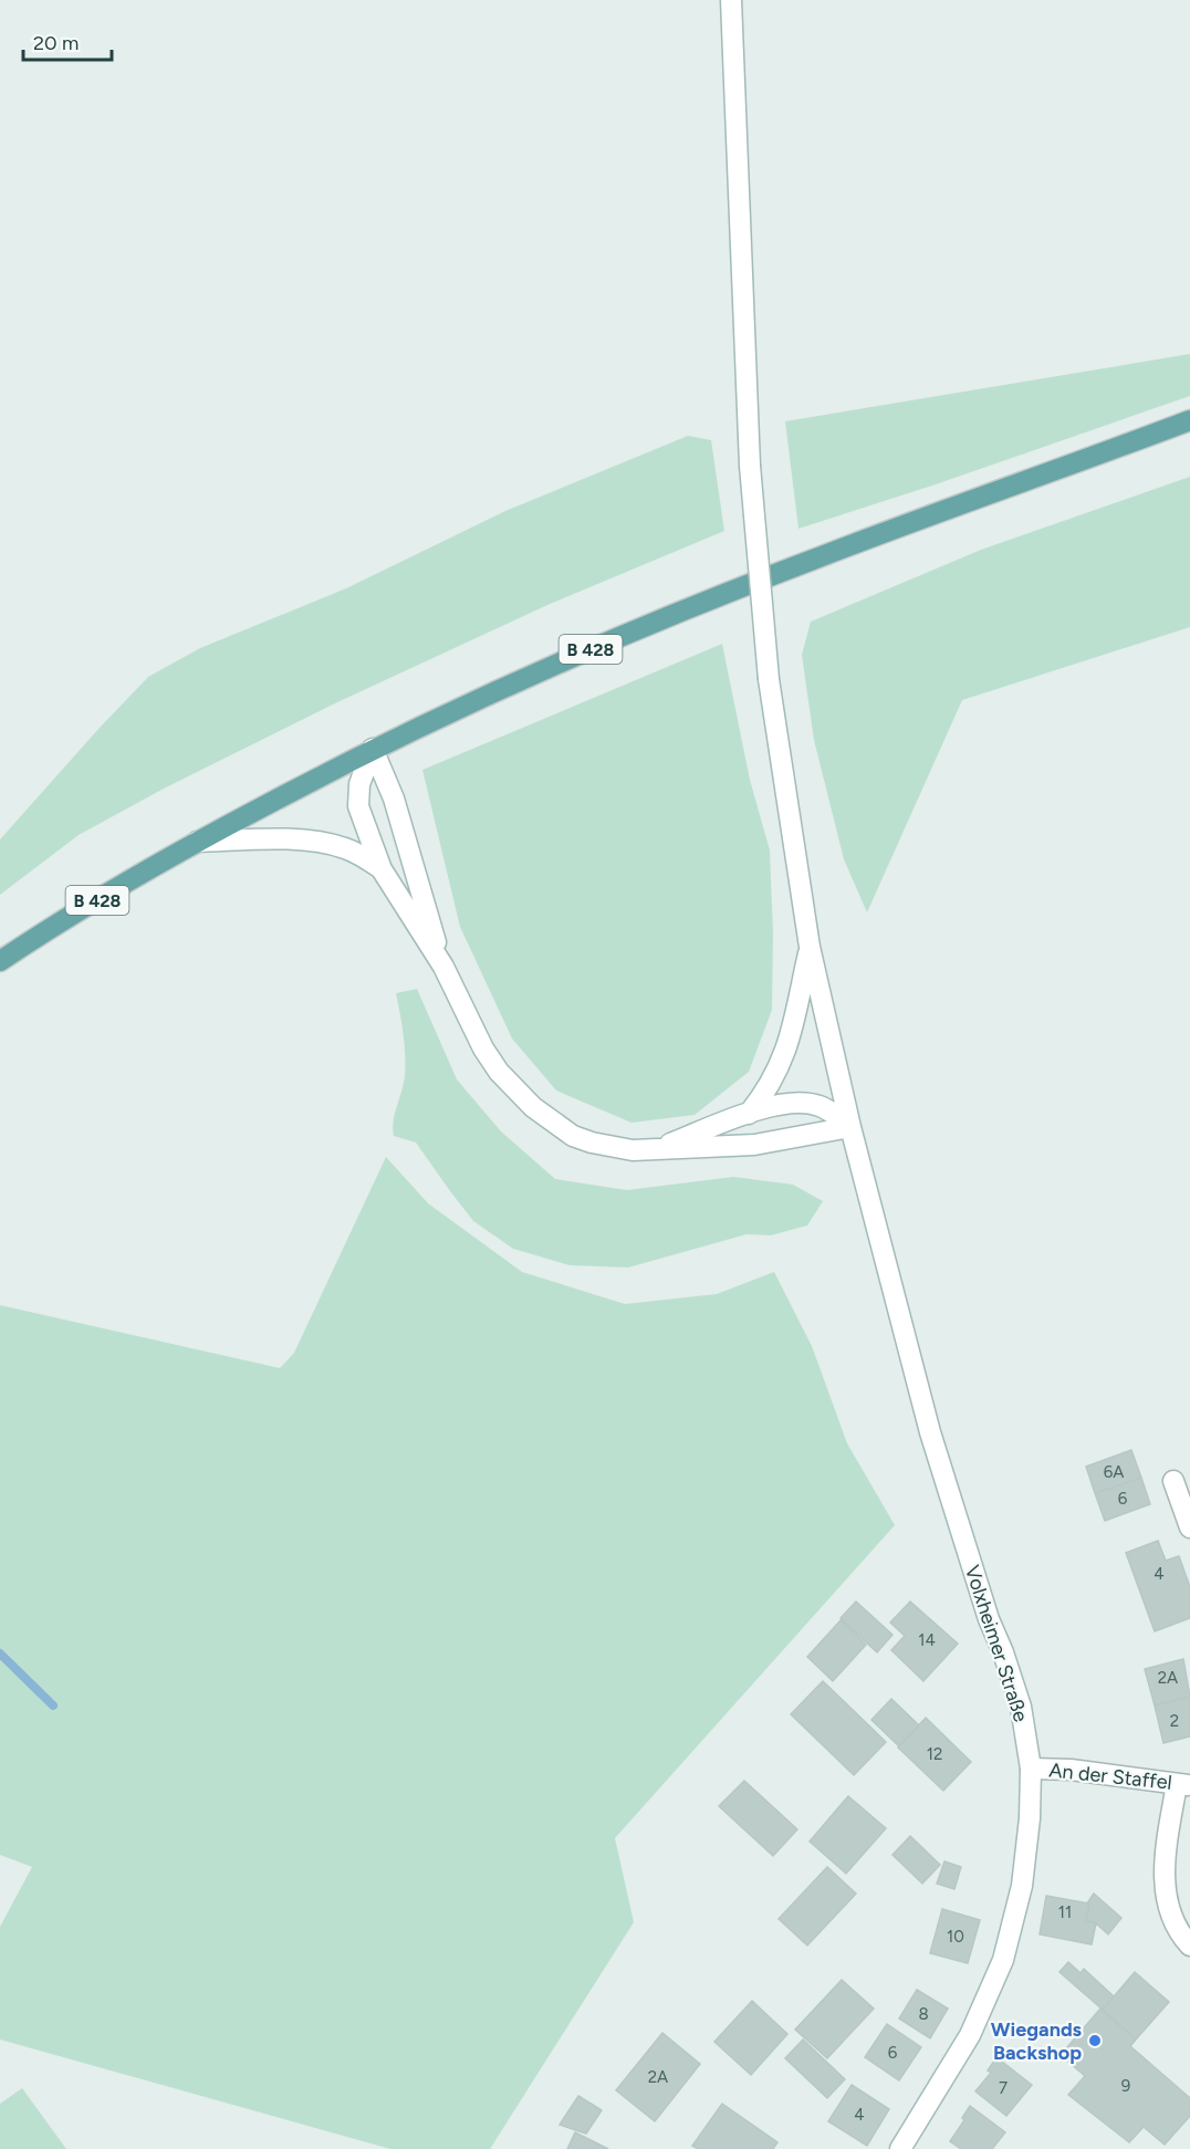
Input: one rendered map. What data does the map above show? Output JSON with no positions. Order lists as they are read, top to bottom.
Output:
{
  "streets": {
    "main road": ["B 428", "Volxheimer Straße", "An der Staffel"]
  },
  "crossings": [
    ["Volxheimer Straße", "An der Staffel"]
  ],
  "places": ["Wiegands Backshop"],
  "house_numbers": [
    "6A",
    "6",
    "4",
    "14",
    "2A",
    "2",
    "12",
    "11",
    "10",
    "8",
    "6",
    "2A",
    "9",
    "7",
    "4"
  ],
  "scale_bar": "20 m"
}
